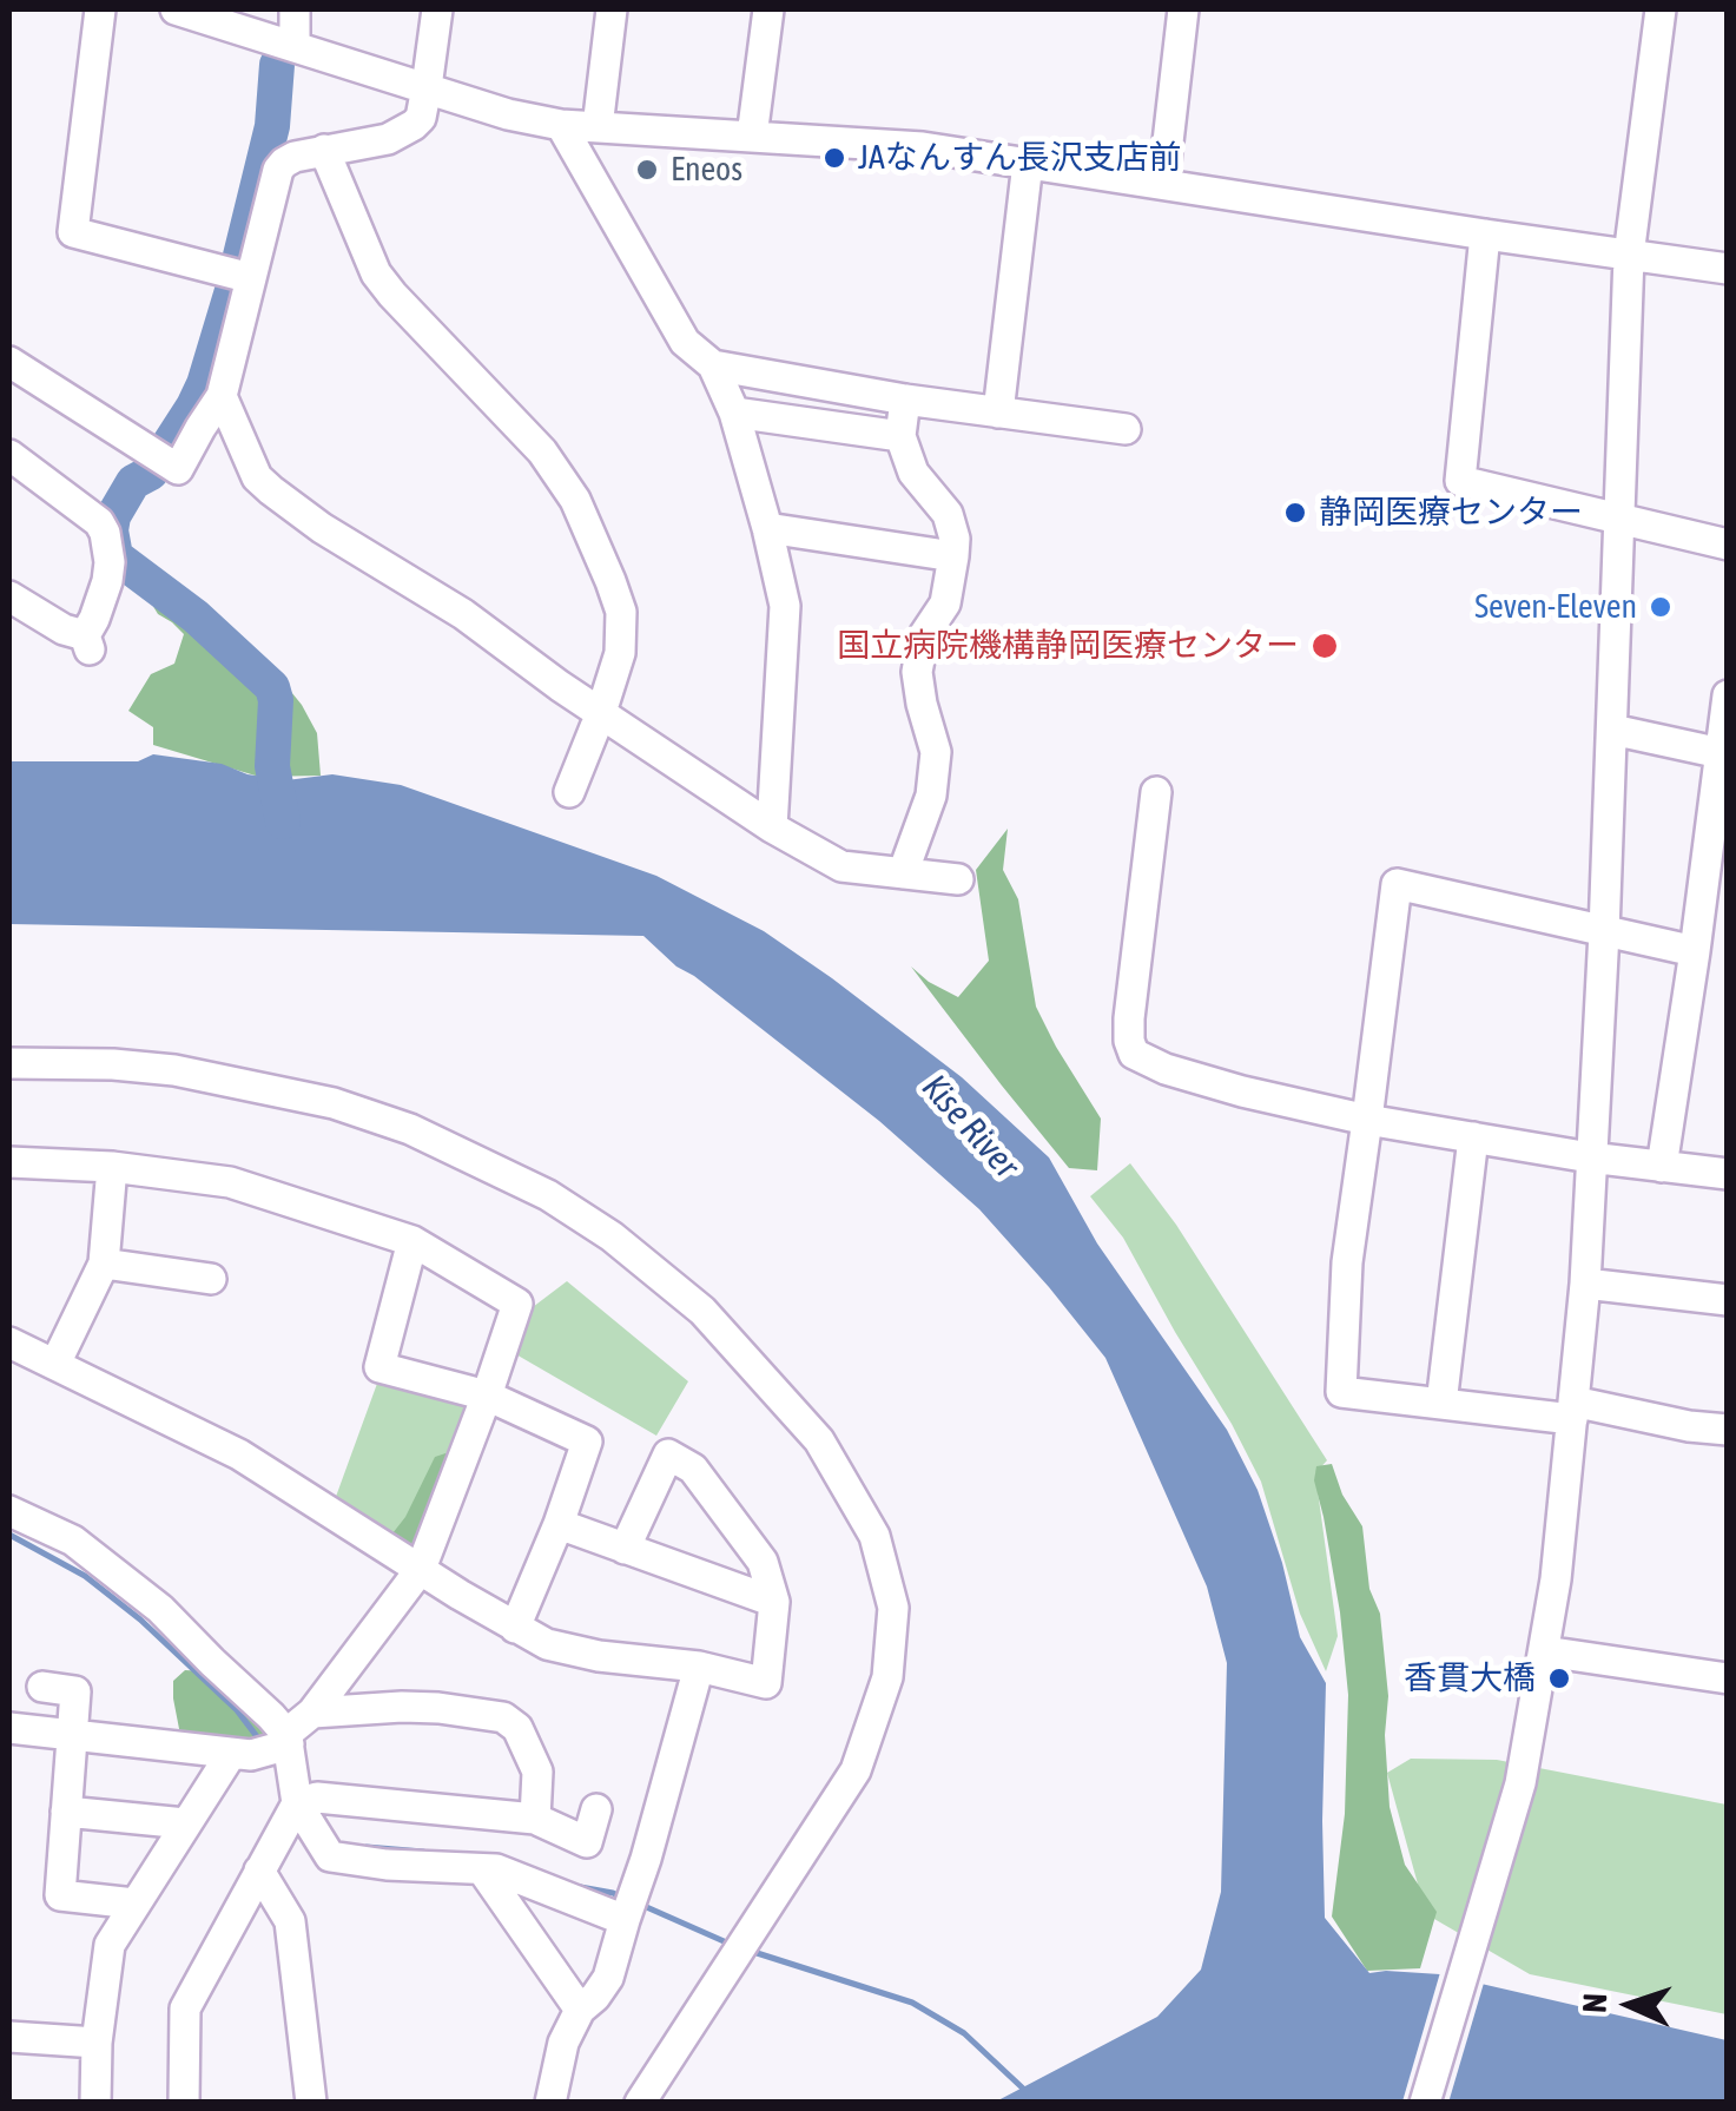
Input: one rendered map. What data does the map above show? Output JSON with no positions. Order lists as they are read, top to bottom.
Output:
{
  "water": ["Kise River"],
  "places": [
    "JAなんすん長沢支店前",
    "Eneos",
    "静岡医療センター",
    "Seven-Eleven",
    "国立病院機構静岡医療センター",
    "香貫大橋"
  ],
  "north": "left"
}
